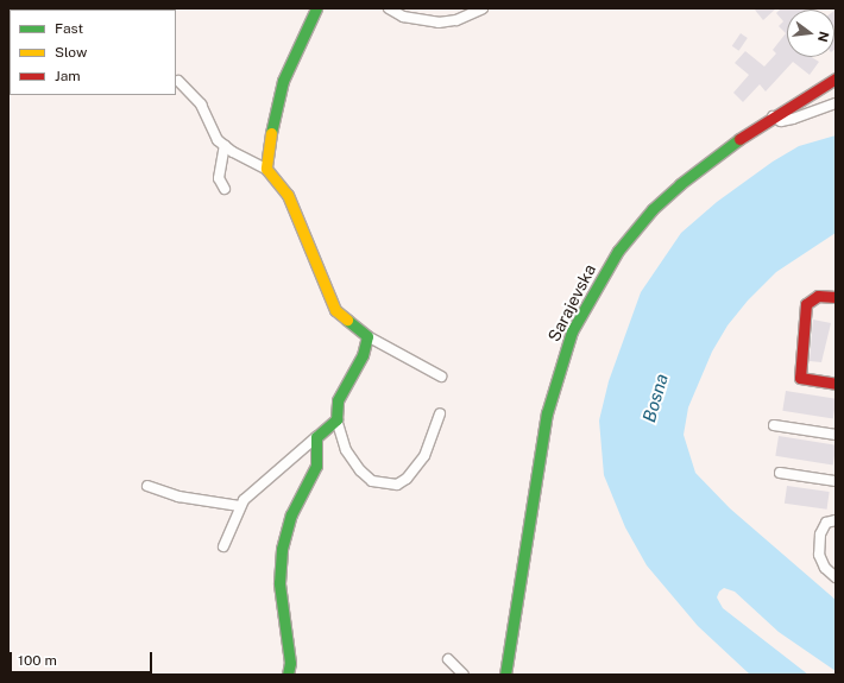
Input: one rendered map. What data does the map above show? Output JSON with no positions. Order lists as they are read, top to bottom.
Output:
{
  "streets": {
    "street": ["Sarajevska"]
  },
  "water": ["Bosna"],
  "legend": ["Fast", "Slow", "Jam"],
  "scale_bar": "100 m",
  "north": "right"
}
